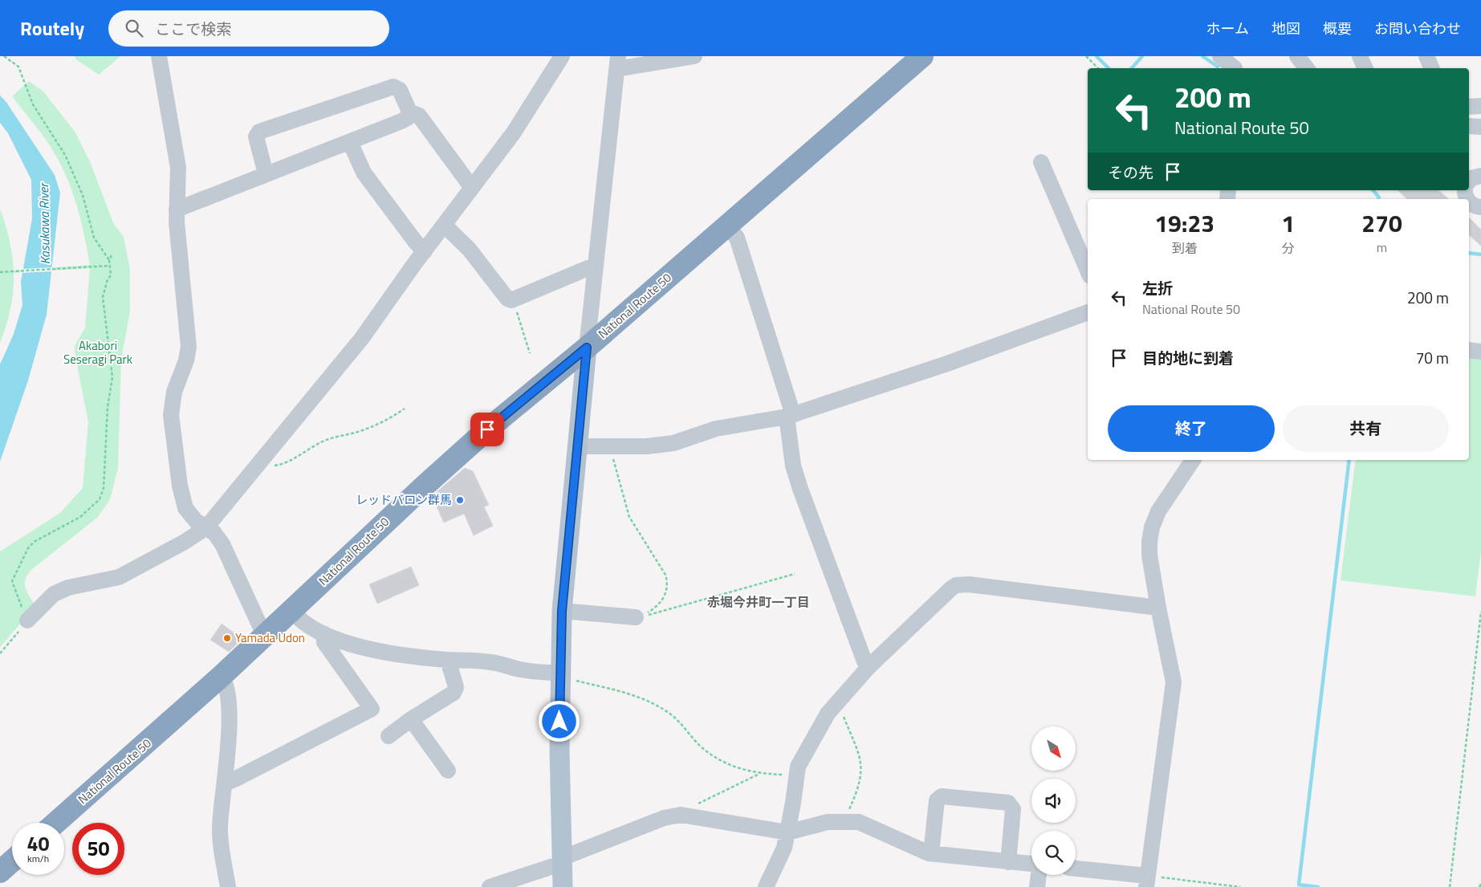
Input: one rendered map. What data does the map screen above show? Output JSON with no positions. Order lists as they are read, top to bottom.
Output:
{
  "streets": {
    "highway": ["National Route 50"]
  },
  "districts": ["赤堀今井町一丁目"],
  "water": ["Kasukawa River"],
  "parks": ["Akabori Seseragi Park"],
  "places": ["レッドバロン群馬", "Yamada Udon"],
  "north": "bottom right",
  "page": {
    "header": "Routely",
    "search": "ここで検索",
    "nav": [
      "ホーム",
      "地図",
      "概要",
      "お問い合わせ"
    ],
    "turn": ["200 m", "National Route 50"],
    "then": "その先",
    "eta": [
      "19:23",
      "到着",
      "1",
      "分",
      "270",
      "m"
    ],
    "list": [
      {
        "name": "左折",
        "note": "National Route 50",
        "value": "200 m"
      },
      {
        "name": "目的地に到着",
        "value": "70 m"
      }
    ],
    "buttons": ["終了", "共有"],
    "speed": "40 km/h",
    "limit": "50"
  }
}
